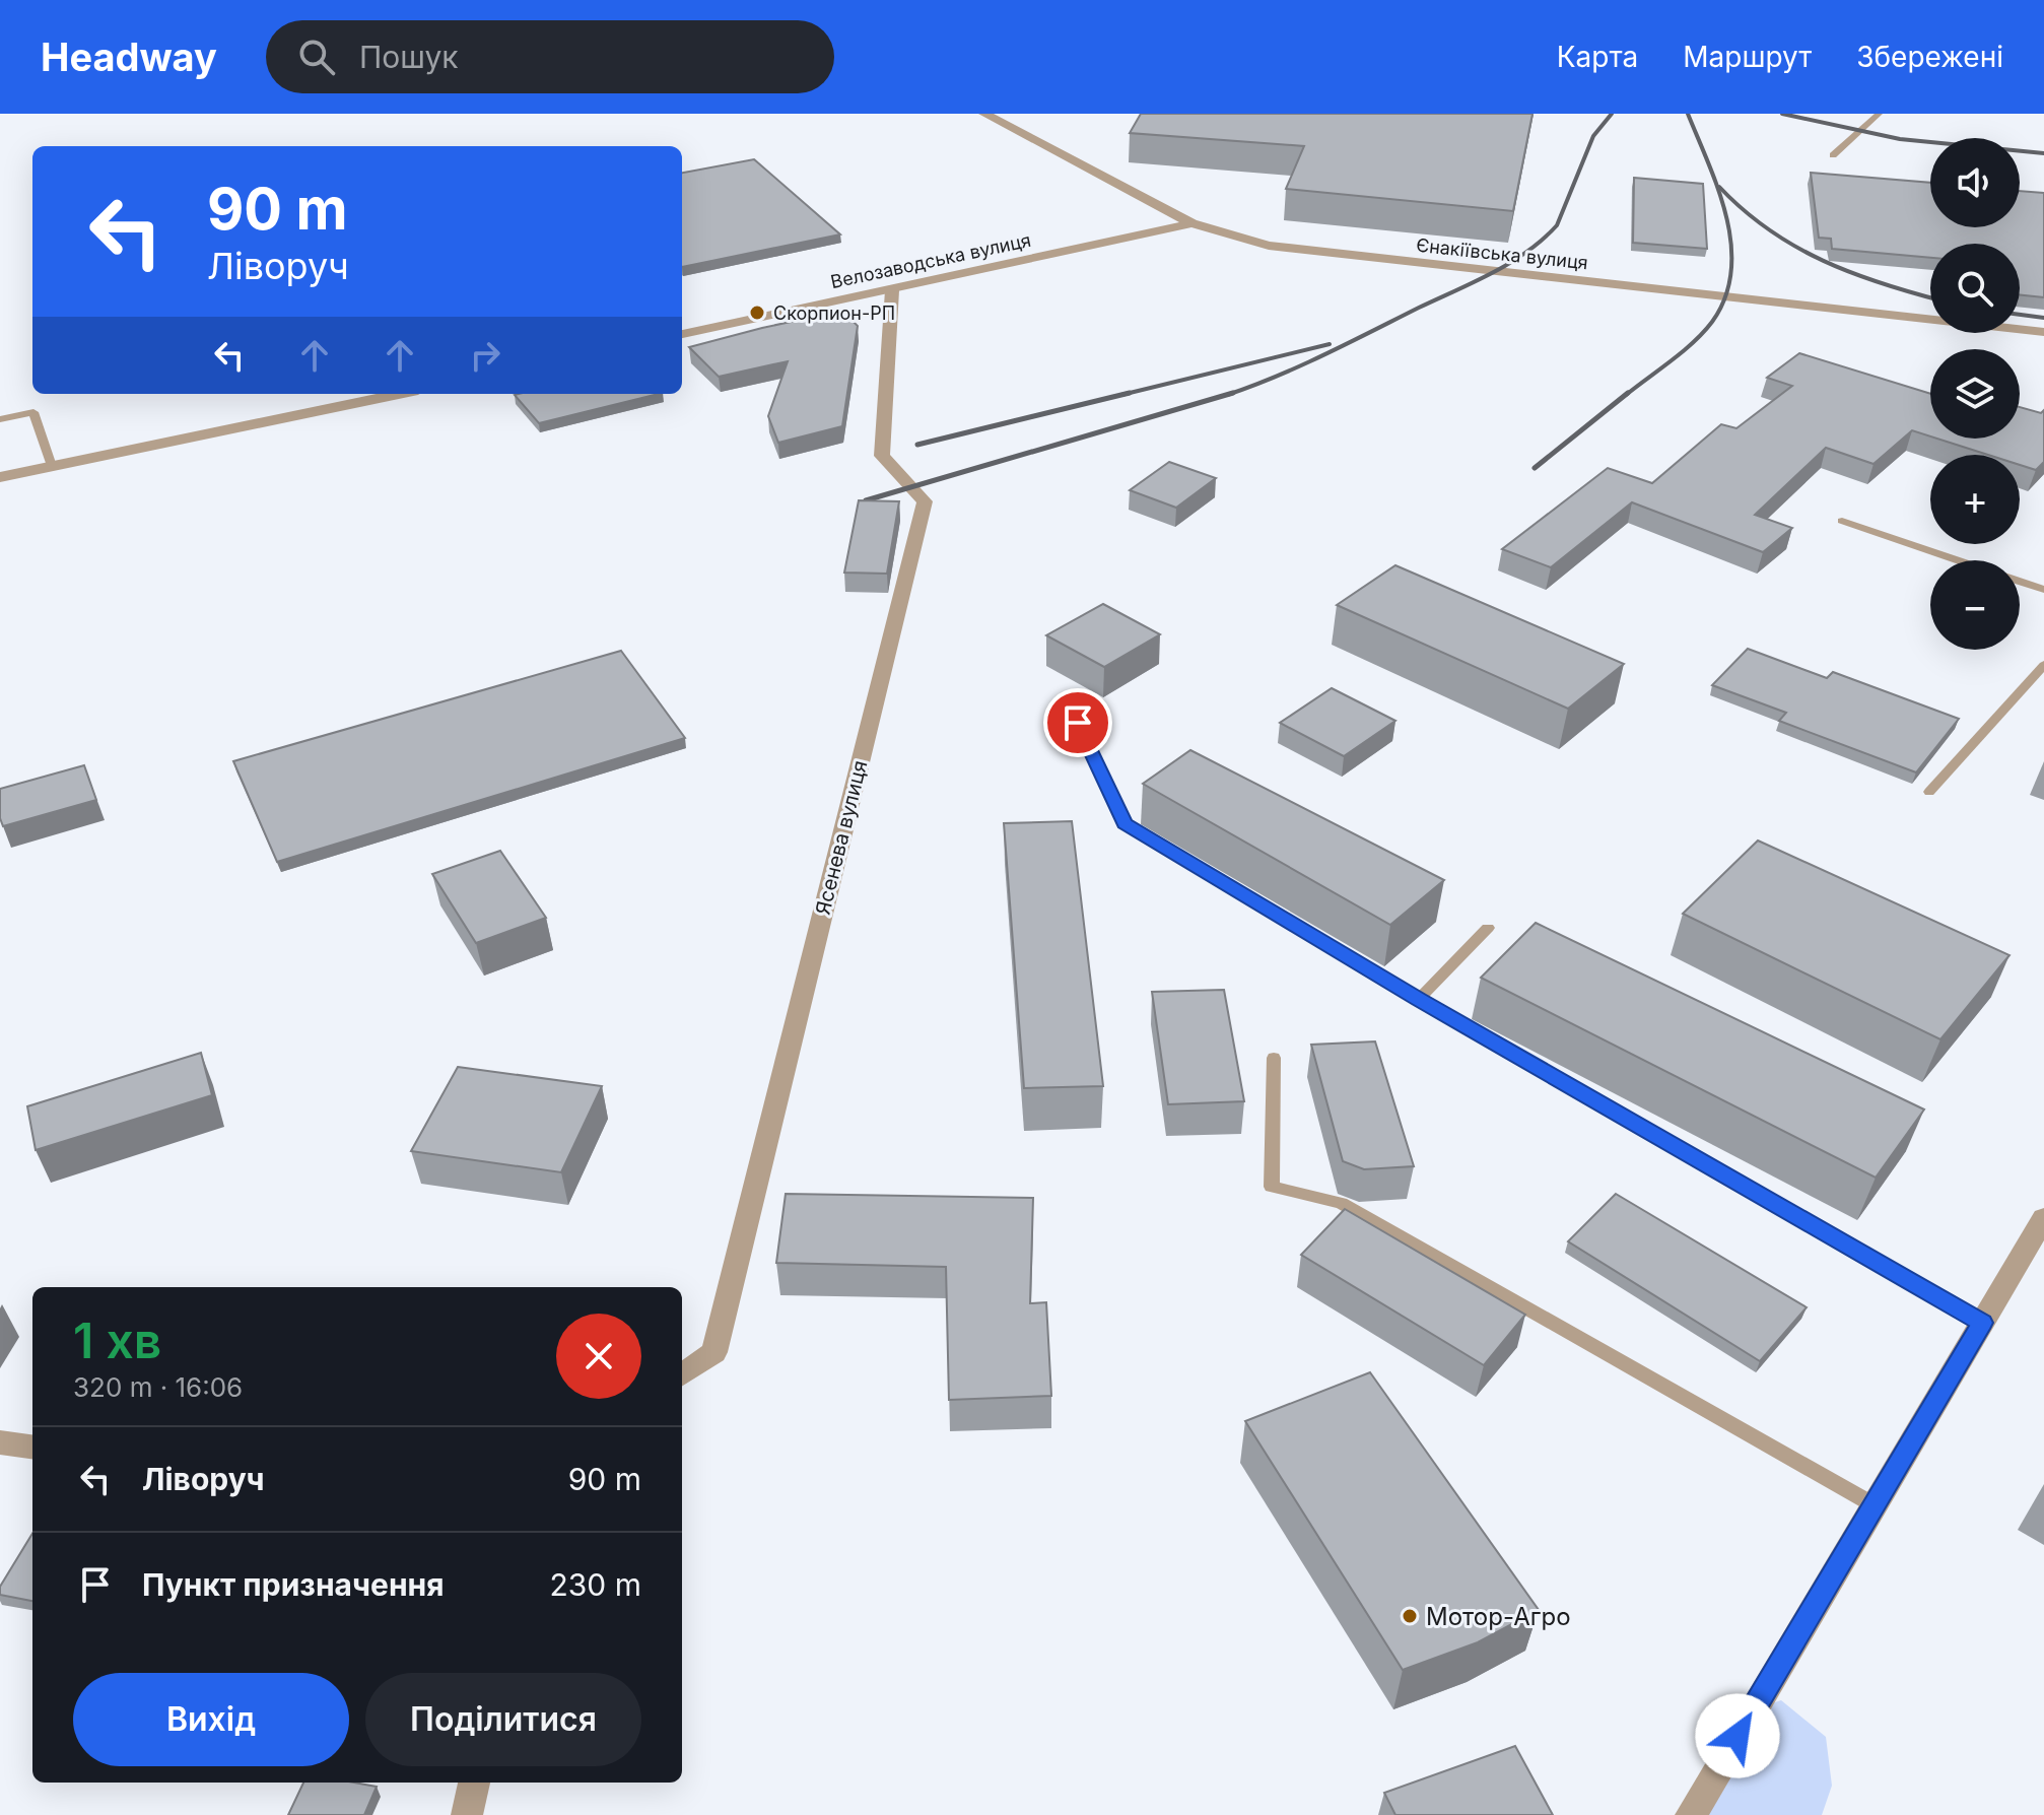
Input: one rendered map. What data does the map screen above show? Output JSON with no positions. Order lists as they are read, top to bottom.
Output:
{
  "streets": {
    "street": ["Єнакіївська вулиця", "Велозаводська вулиця", "Ясенева вулиця"]
  },
  "crossings": [
    ["Єнакіївська вулиця", "Велозаводська вулиця"],
    ["Велозаводська вулиця", "Ясенева вулиця"]
  ],
  "places": ["Скорпион-РП", "Мотор-Агро"],
  "page": {
    "header": "Headway",
    "search": "Пошук",
    "nav": ["Карта", "Маршрут", "Збережені"],
    "map_buttons": ["+", "−"],
    "turn": ["90 m", "Ліворуч"],
    "heading": ["1 хв", "320 m · 16:06"],
    "list": [
      {
        "name": "Ліворуч",
        "value": "90 m"
      },
      {
        "name": "Пункт призначення",
        "value": "230 m"
      }
    ],
    "buttons": ["Вихід", "Поділитися"]
  }
}
